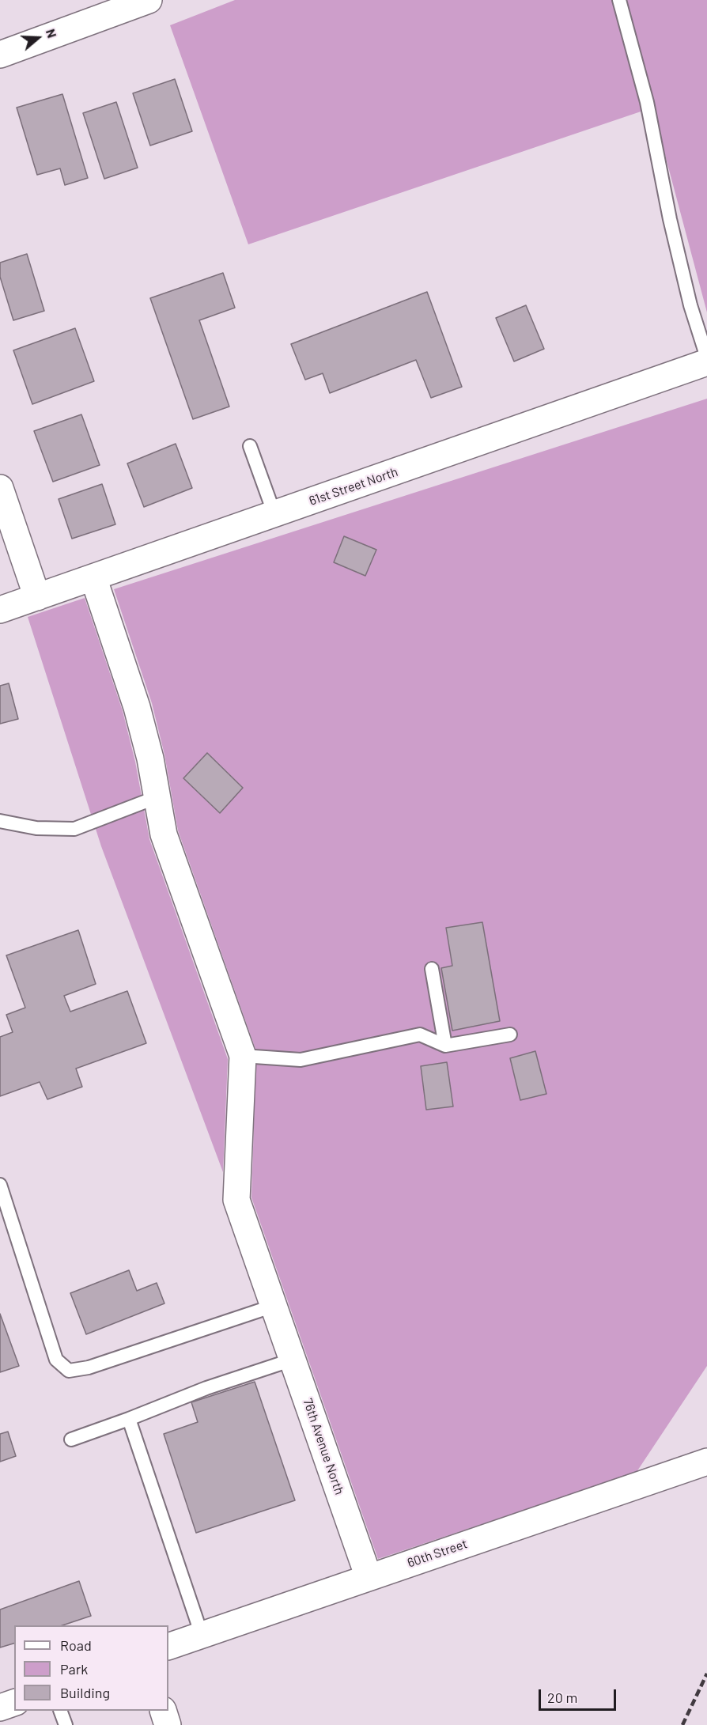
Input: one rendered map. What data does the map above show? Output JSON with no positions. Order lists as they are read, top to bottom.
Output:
{
  "streets": {
    "street": ["61st Street North", "76th Avenue North", "60th Street"]
  },
  "crossings": [
    ["76th Avenue North", "60th Street"]
  ],
  "legend": ["Road", "Park", "Building"],
  "scale_bar": "20 m",
  "north": "right"
}
